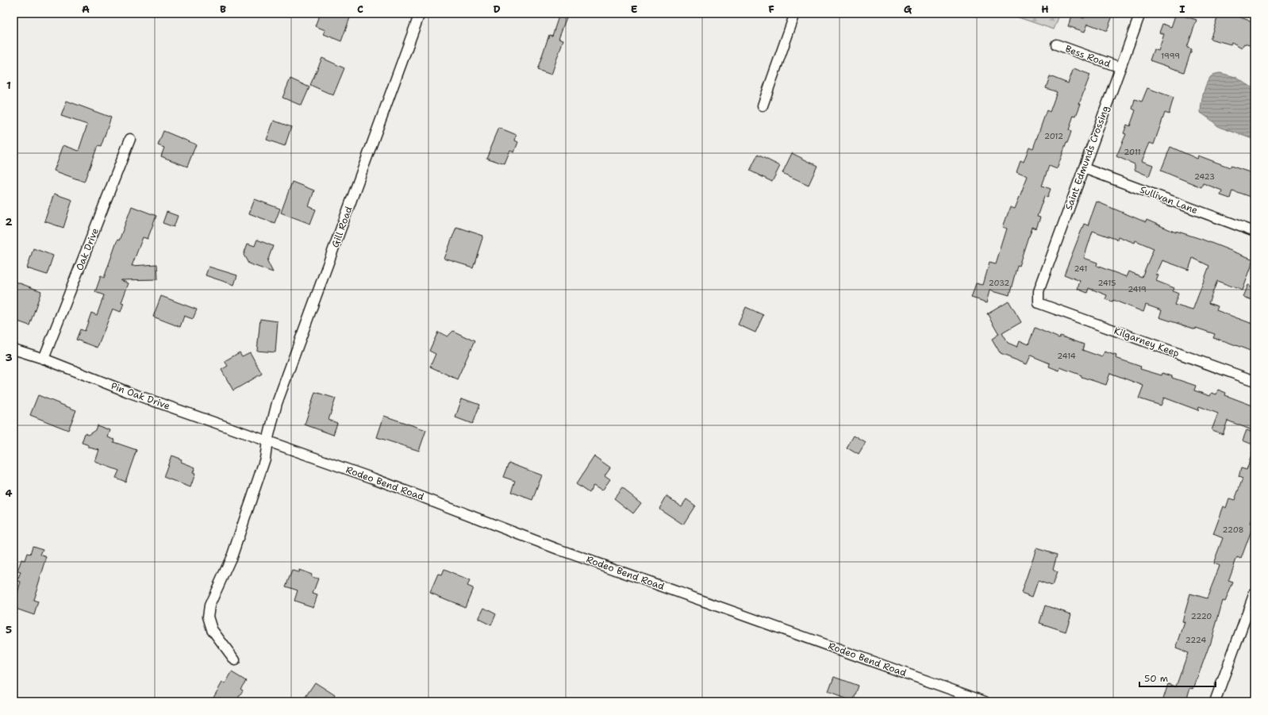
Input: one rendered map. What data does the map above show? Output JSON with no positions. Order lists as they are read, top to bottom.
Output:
{
  "streets": {
    "street": [
      "Bess Road",
      "Saint Edmunds Crossing",
      "Sullivan Lane",
      "Gill Road",
      "Oak Drive",
      "Kilgarney Keep",
      "Pin Oak Drive",
      "Rodeo Bend Road"
    ]
  },
  "crossings": [
    ["Bess Road", "Saint Edmunds Crossing"],
    ["Saint Edmunds Crossing", "Sullivan Lane"],
    ["Saint Edmunds Crossing", "Kilgarney Keep"],
    ["Gill Road", "Pin Oak Drive"],
    ["Gill Road", "Rodeo Bend Road"],
    ["Oak Drive", "Pin Oak Drive"],
    ["Pin Oak Drive", "Rodeo Bend Road"]
  ],
  "house_numbers": [
    "1999",
    "2012",
    "2011",
    "2423",
    "241",
    "2032",
    "2415",
    "2419",
    "2414",
    "2208",
    "2220",
    "2224"
  ],
  "scale_bar": "50 m",
  "grid": {
    "columns": [
      "A",
      "B",
      "C",
      "D",
      "E",
      "F",
      "G",
      "H",
      "I"
    ],
    "rows": [
      "1",
      "2",
      "3",
      "4",
      "5"
    ]
  }
}
